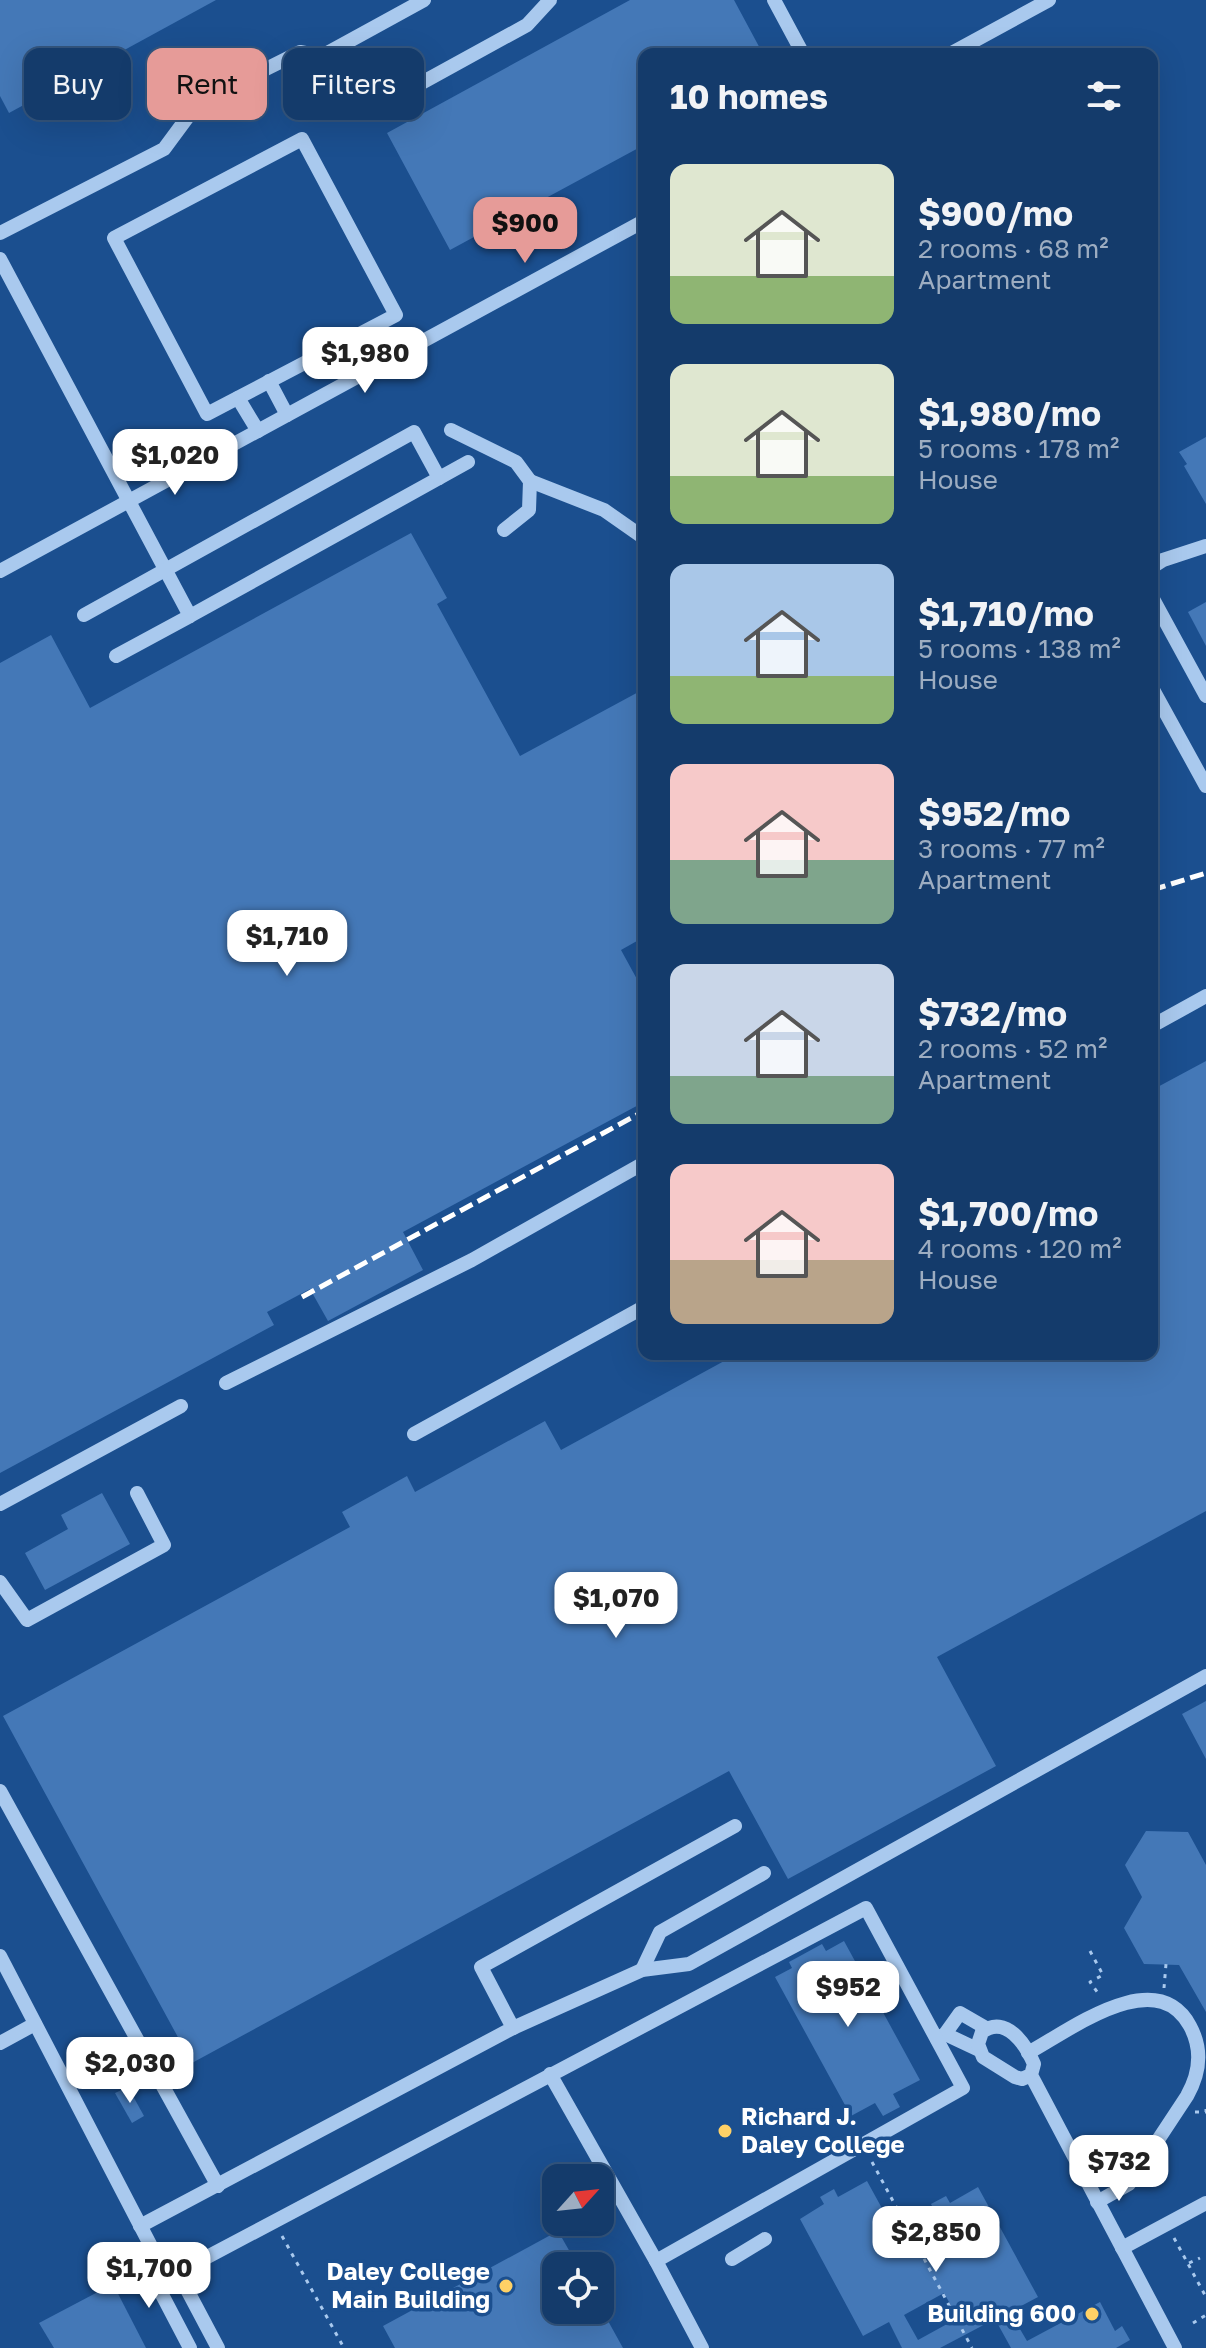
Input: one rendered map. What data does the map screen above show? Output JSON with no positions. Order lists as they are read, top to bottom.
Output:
{
  "places": ["Richard J. Daley College", "Daley College Main Building", "Building 600"],
  "north": "top right",
  "page": {
    "chip": ["Buy", "Rent", "Filters"],
    "heading": "10 homes",
    "list": [
      {
        "name": "$900/mo",
        "note": "2 rooms · 68 m² · Apartment"
      },
      {
        "name": "$1,980/mo",
        "note": "5 rooms · 178 m² · House"
      },
      {
        "name": "$1,710/mo",
        "note": "5 rooms · 138 m² · House"
      },
      {
        "name": "$952/mo",
        "note": "3 rooms · 77 m² · Apartment"
      },
      {
        "name": "$732/mo",
        "note": "2 rooms · 52 m² · Apartment"
      },
      {
        "name": "$1,700/mo",
        "note": "4 rooms · 120 m² · House"
      }
    ],
    "price": [
      "$900",
      "$1,980",
      "$1,020",
      "$1,710",
      "$1,070",
      "$952",
      "$2,030",
      "$732",
      "$2,850",
      "$1,700"
    ]
  }
}
